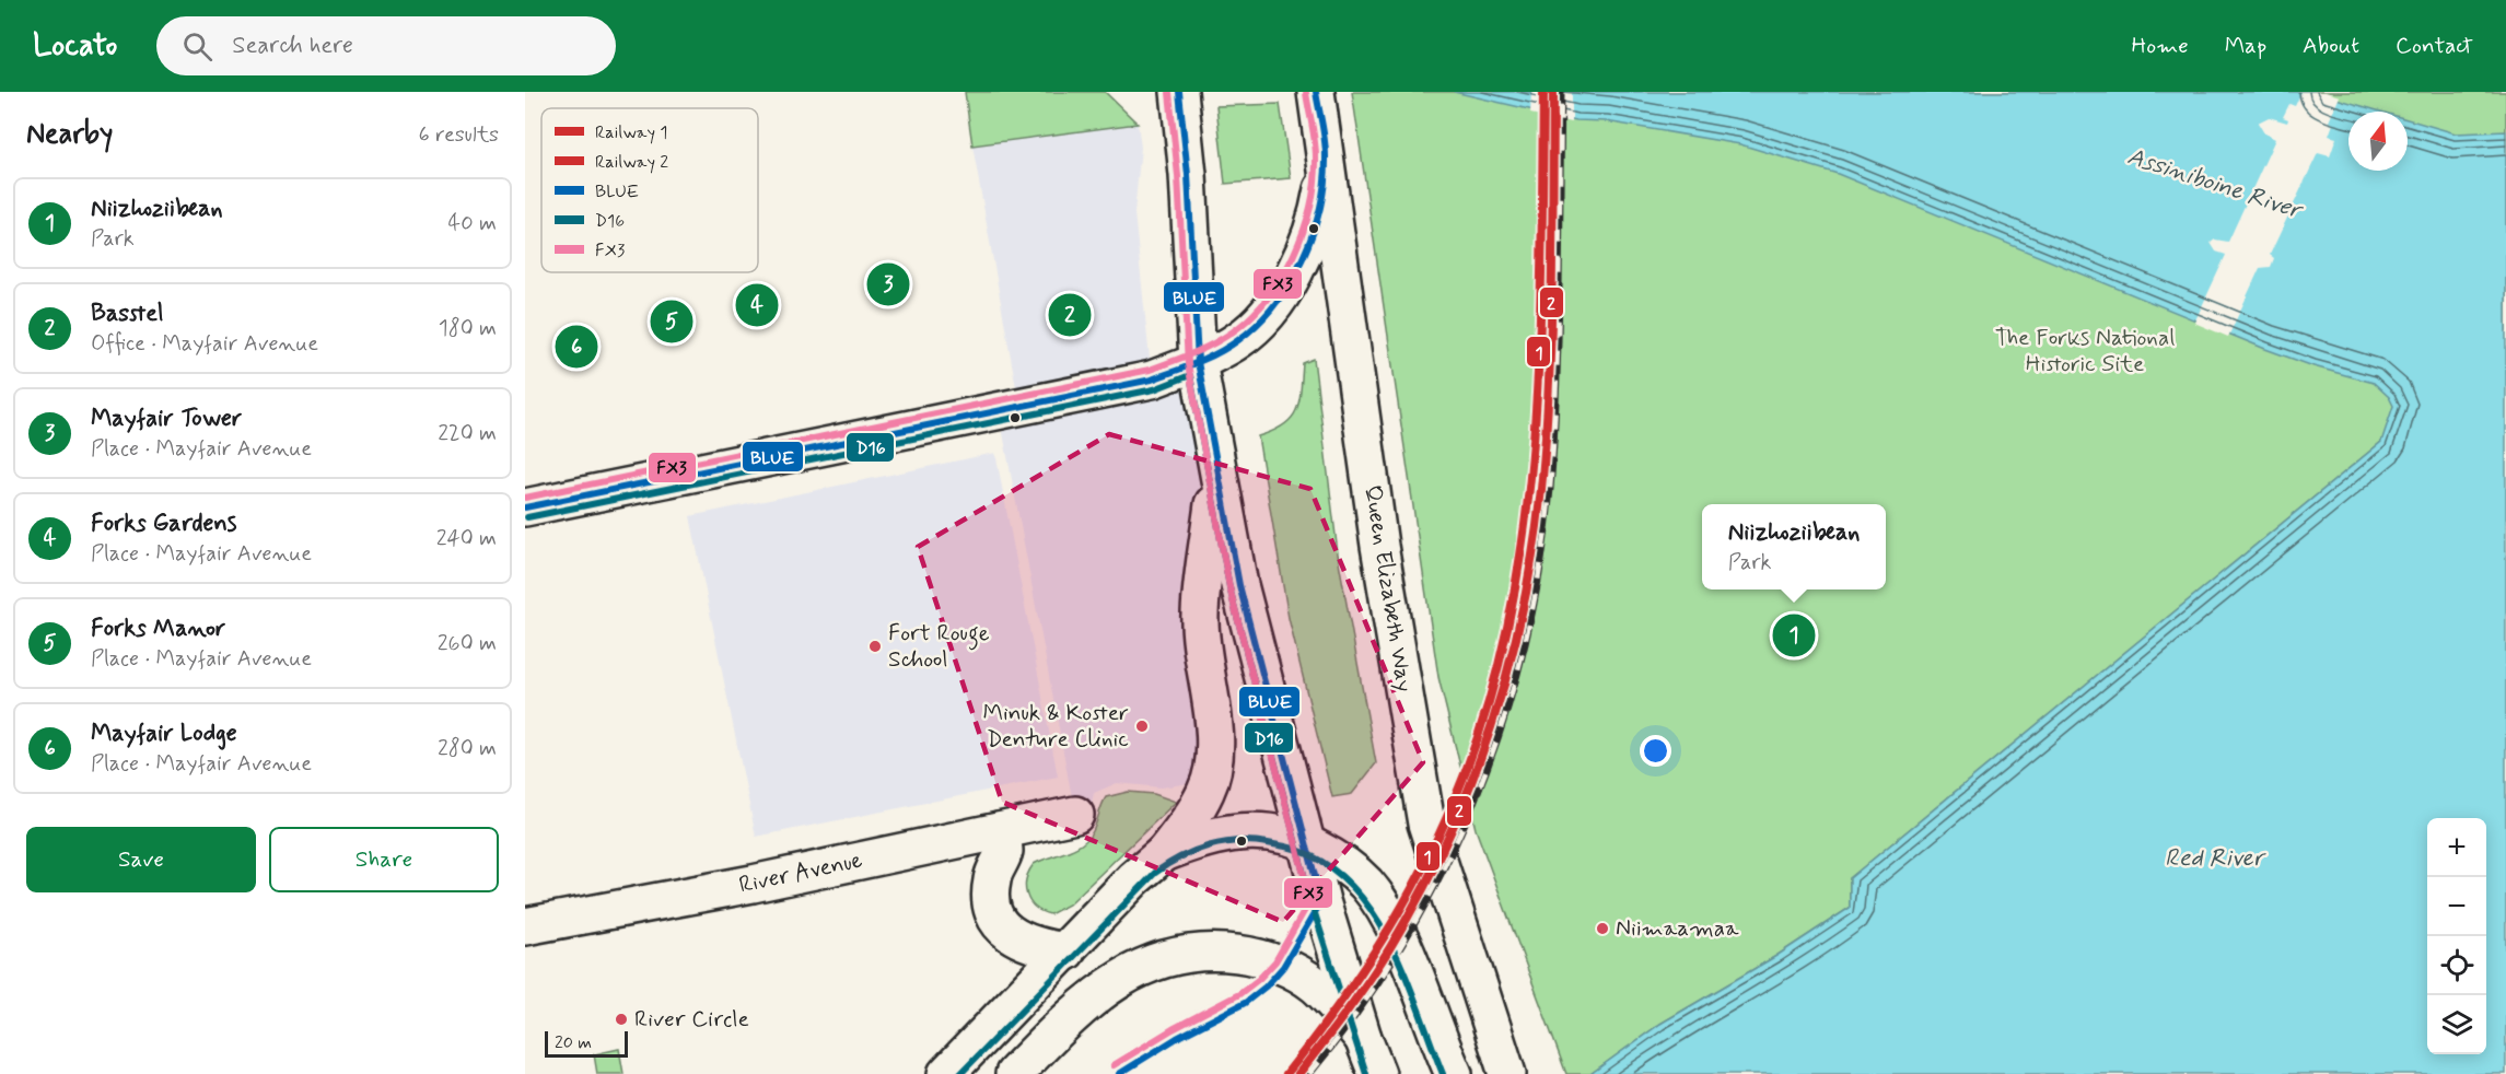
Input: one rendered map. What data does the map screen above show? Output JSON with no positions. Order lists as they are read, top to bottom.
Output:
{
  "streets": {
    "main road": ["Queen Elizabeth Way", "River Avenue"]
  },
  "water": ["Assiniboine River", "Red River"],
  "parks": ["The Forks National Historic Site"],
  "places": [
    "Fort Rouge School",
    "Minuk & Koster Denture Clinic",
    "Niimaamaa",
    "River Circle"
  ],
  "lines": [
    "rail line 1",
    "rail line 2",
    "transit line BLUE",
    "transit line FX3",
    "transit line D16"
  ],
  "legend": [
    "Railway 1",
    "Railway 2",
    "BLUE",
    "D16",
    "FX3"
  ],
  "scale_bar": "20 m",
  "north": "top",
  "page": {
    "header": "Locato",
    "search": "Search here",
    "nav": [
      "Home",
      "Map",
      "About",
      "Contact"
    ],
    "heading": ["Nearby", "6 results"],
    "list": [
      {
        "mark": "1",
        "name": "Niizhoziibean",
        "note": "Park",
        "value": "40 m"
      },
      {
        "mark": "2",
        "name": "Basstel",
        "note": "Office · Mayfair Avenue",
        "value": "180 m"
      },
      {
        "mark": "3",
        "name": "Mayfair Tower",
        "note": "Place · Mayfair Avenue",
        "value": "220 m"
      },
      {
        "mark": "4",
        "name": "Forks Gardens",
        "note": "Place · Mayfair Avenue",
        "value": "240 m"
      },
      {
        "mark": "5",
        "name": "Forks Manor",
        "note": "Place · Mayfair Avenue",
        "value": "260 m"
      },
      {
        "mark": "6",
        "name": "Mayfair Lodge",
        "note": "Place · Mayfair Avenue",
        "value": "280 m"
      }
    ],
    "pins": [
      "3",
      "4",
      "2",
      "5",
      "6",
      "1"
    ],
    "popup": ["Niizhoziibean", "Park"],
    "buttons": ["Save", "Share"],
    "map_buttons": ["+", "−"],
    "scale": "20 m"
  }
}
